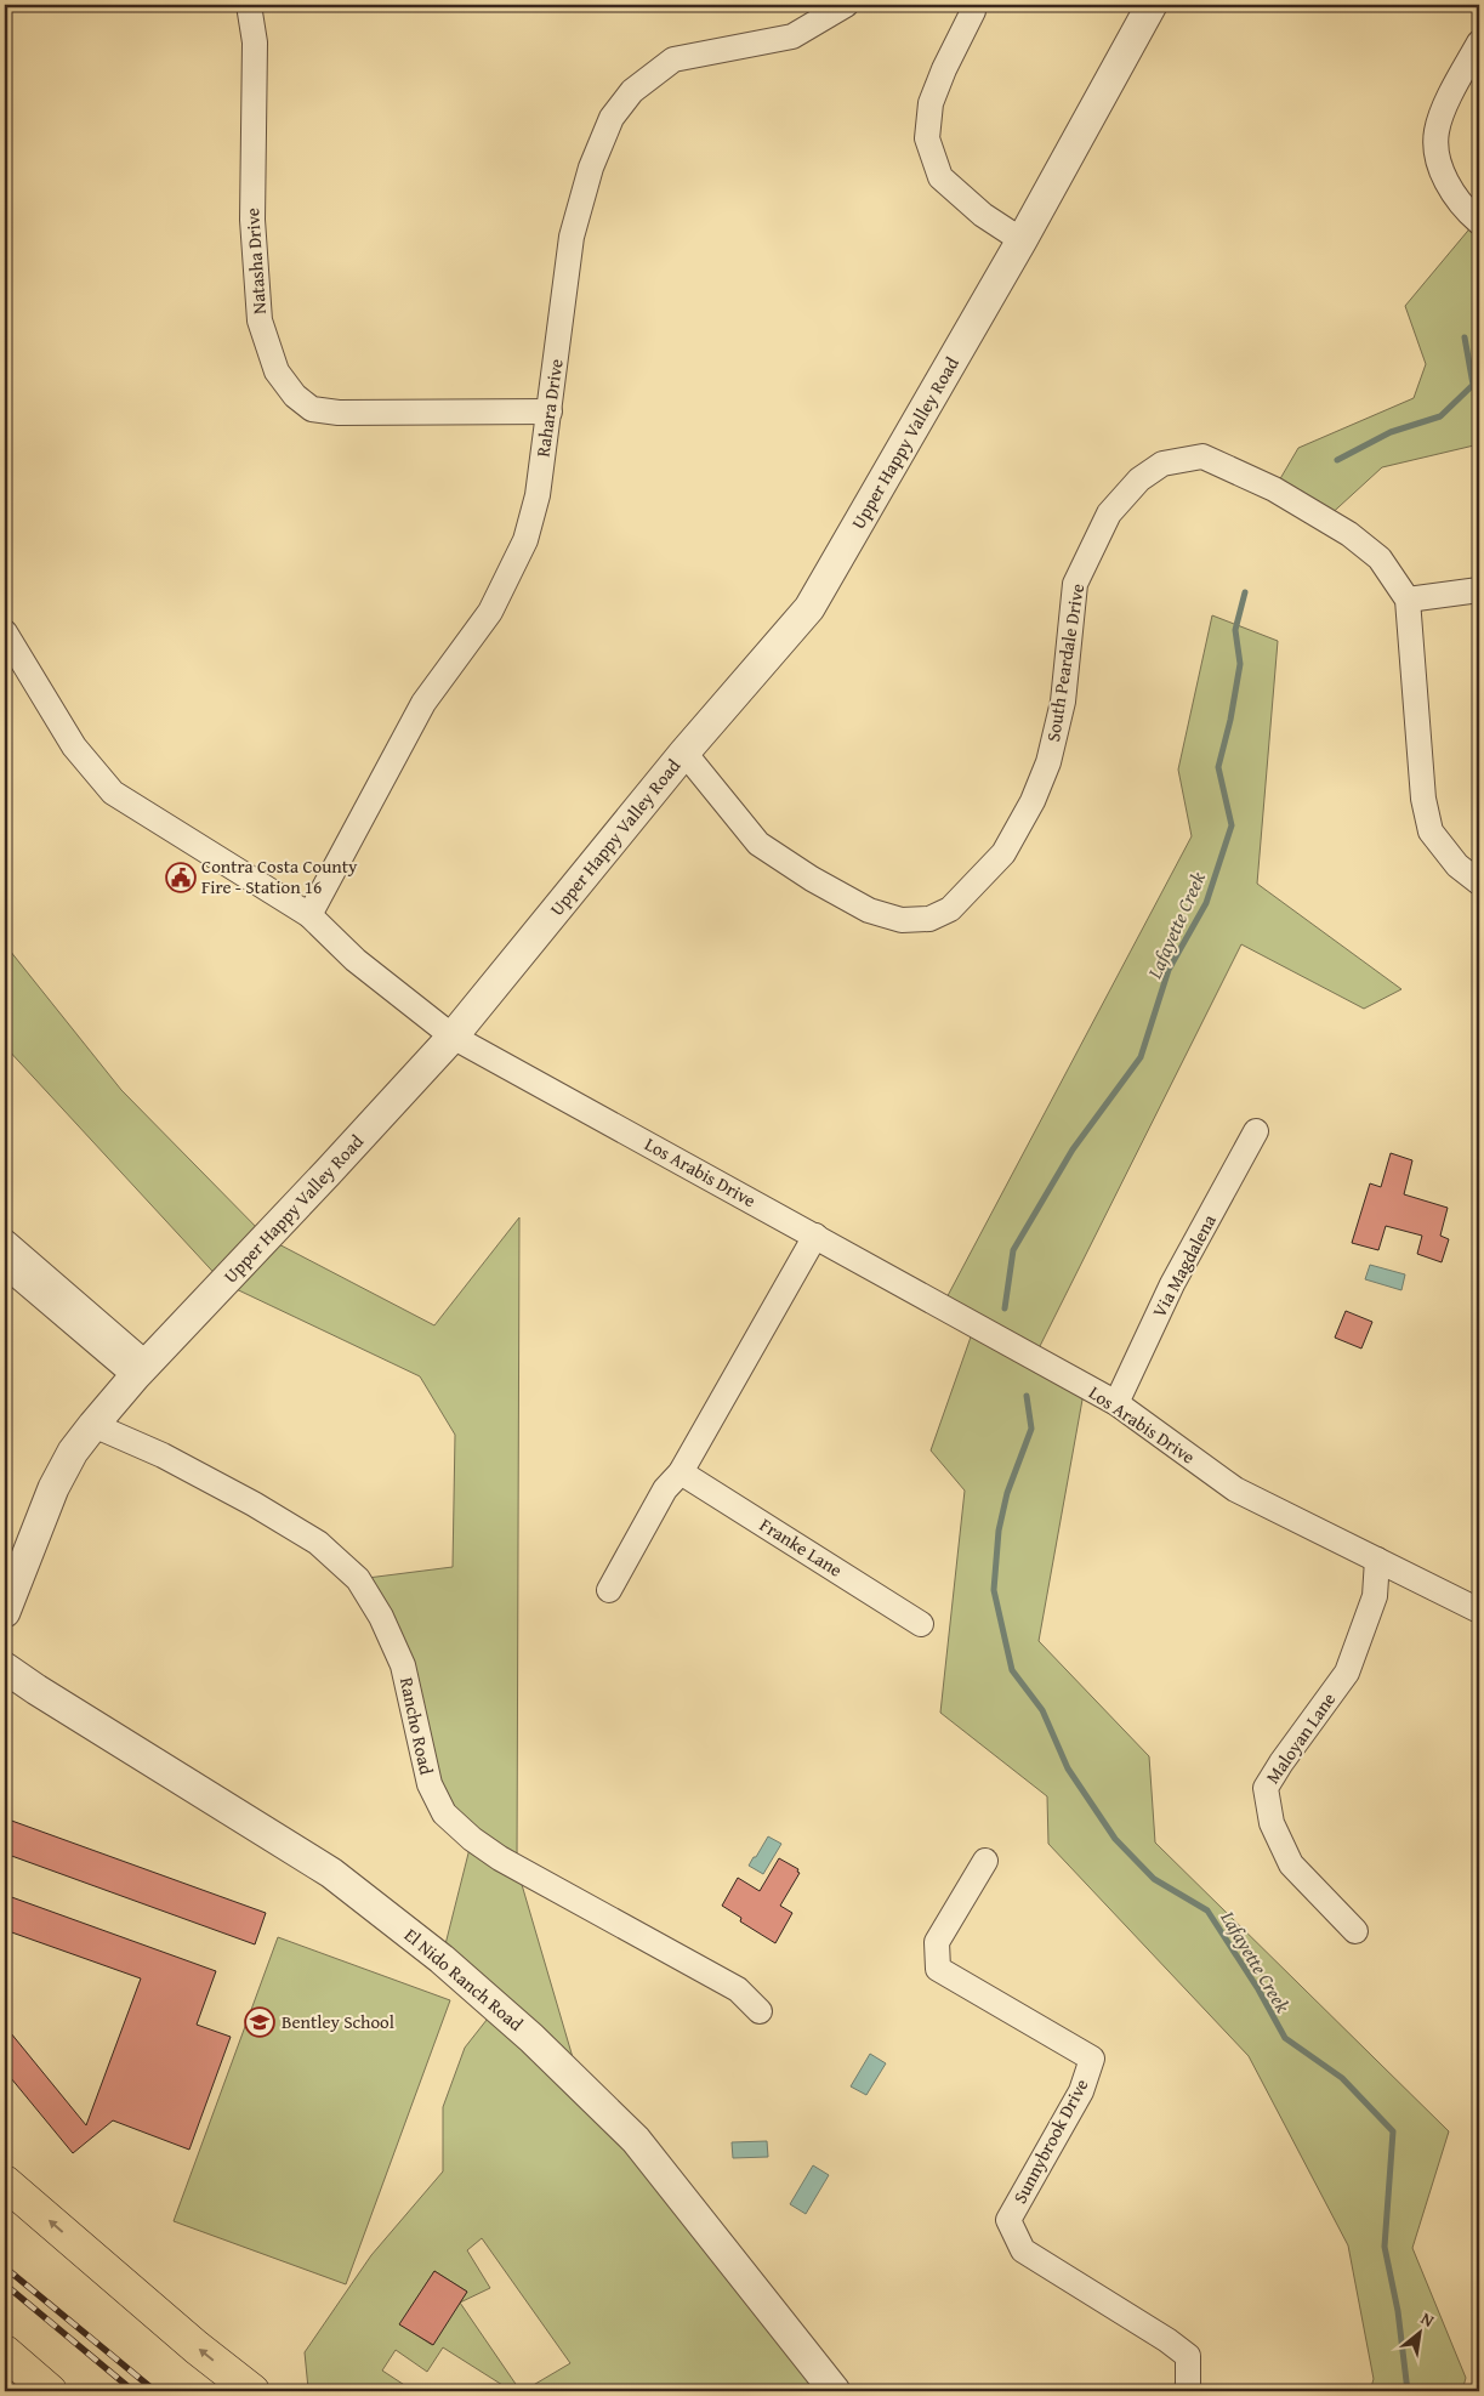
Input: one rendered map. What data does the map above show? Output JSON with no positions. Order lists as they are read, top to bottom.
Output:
{
  "streets": {
    "street": [
      "Natasha Drive",
      "Rahara Drive",
      "Upper Happy Valley Road",
      "South Peardale Drive",
      "Los Arabis Drive",
      "Via Magdalena",
      "Franke Lane",
      "Rancho Road",
      "Maloyan Lane",
      "El Nido Ranch Road",
      "Sunnybrook Drive"
    ]
  },
  "crossings": [
    ["Natasha Drive", "Rahara Drive"],
    ["Rahara Drive", "Los Arabis Drive"],
    ["Upper Happy Valley Road", "South Peardale Drive"],
    ["Upper Happy Valley Road", "Los Arabis Drive"],
    ["Upper Happy Valley Road", "Rancho Road"],
    ["Los Arabis Drive", "Via Magdalena"],
    ["Los Arabis Drive", "Maloyan Lane"]
  ],
  "water": ["Lafayette Creek"],
  "places": {
    "public building": ["Contra Costa County Fire - Station 16"],
    "school or university": ["Bentley School"]
  },
  "north": "top right"
}
